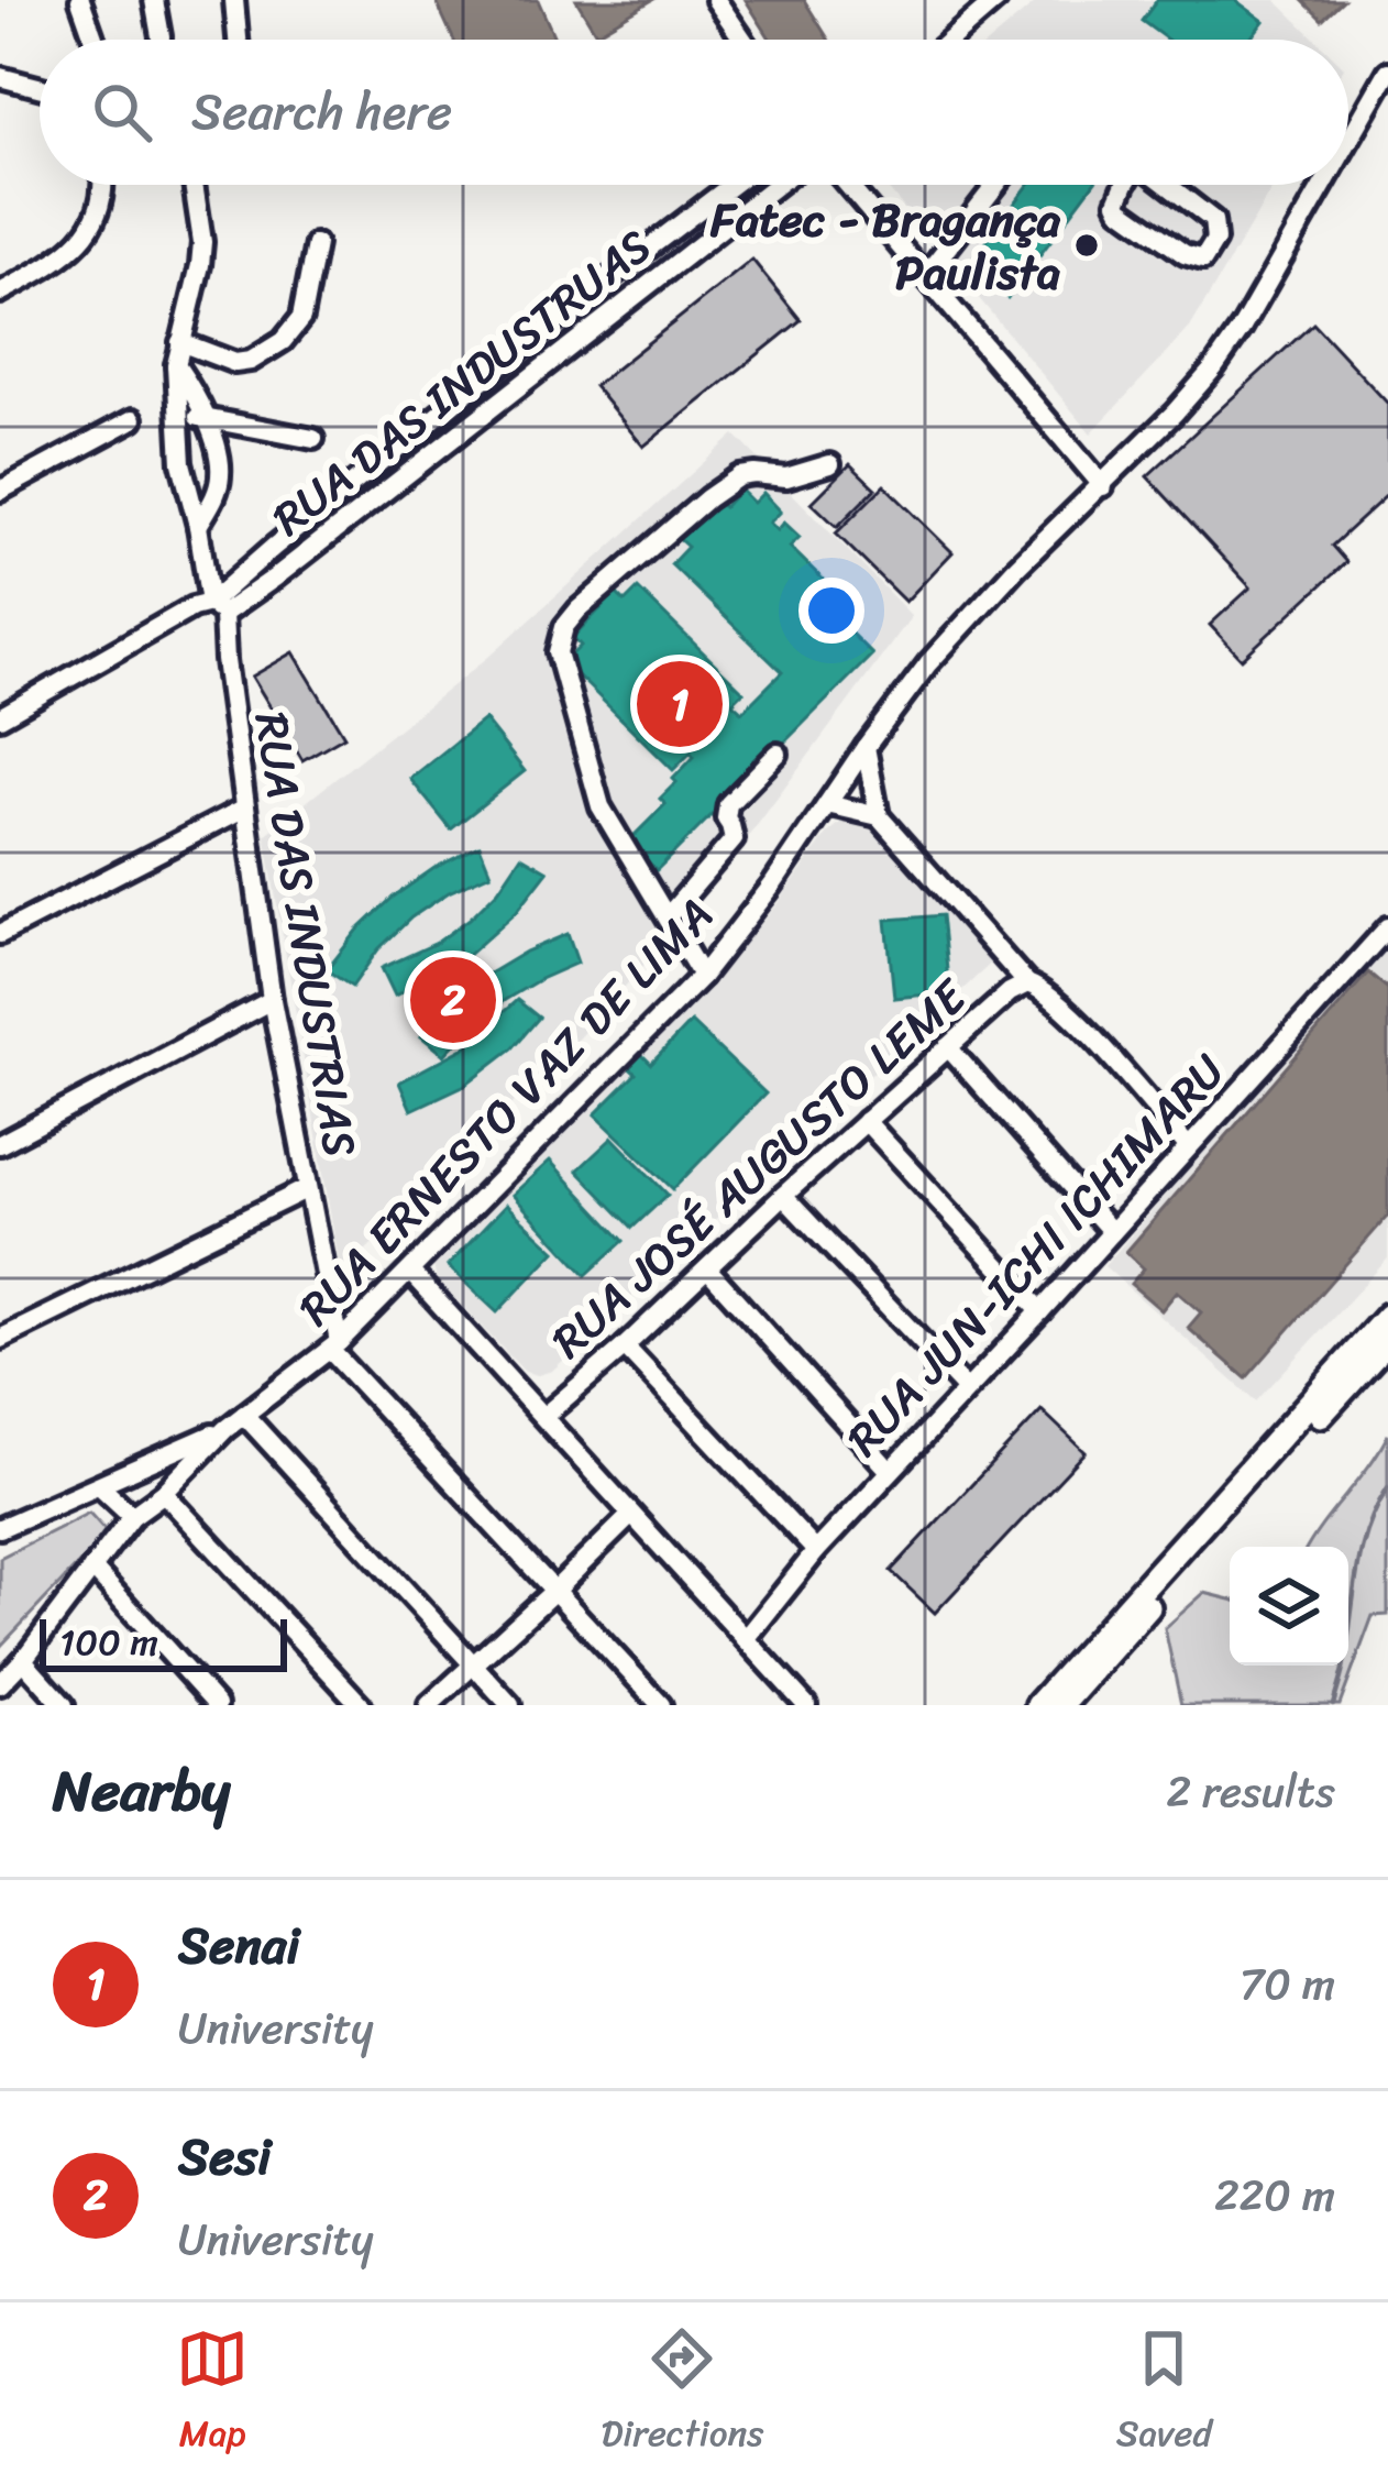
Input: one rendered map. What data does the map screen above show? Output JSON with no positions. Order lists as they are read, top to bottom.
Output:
{
  "streets": {
    "street": [
      "RUA DAS INDUSTRUAS",
      "RUA DAS INDUSTRIAS",
      "RUA ERNESTO VAZ DE LIMA",
      "RUA JOSÉ AUGUSTO LEME",
      "RUA JUN-ICHI ICHIMARU"
    ]
  },
  "crossings": [
    ["RUA DAS INDUSTRUAS", "RUA DAS INDUSTRIAS"],
    ["RUA DAS INDUSTRIAS", "RUA ERNESTO VAZ DE LIMA"]
  ],
  "places": ["Fatec - Bragança Paulista"],
  "scale_bar": "100 m",
  "page": {
    "search": "Search here",
    "pins": ["1", "2"],
    "scale": "100 m",
    "heading": ["Nearby", "2 results"],
    "list": [
      {
        "mark": "1",
        "name": "Senai",
        "note": "University",
        "value": "70 m"
      },
      {
        "mark": "2",
        "name": "Sesi",
        "note": "University",
        "value": "220 m"
      }
    ],
    "nav": ["Map", "Directions", "Saved"]
  }
}
